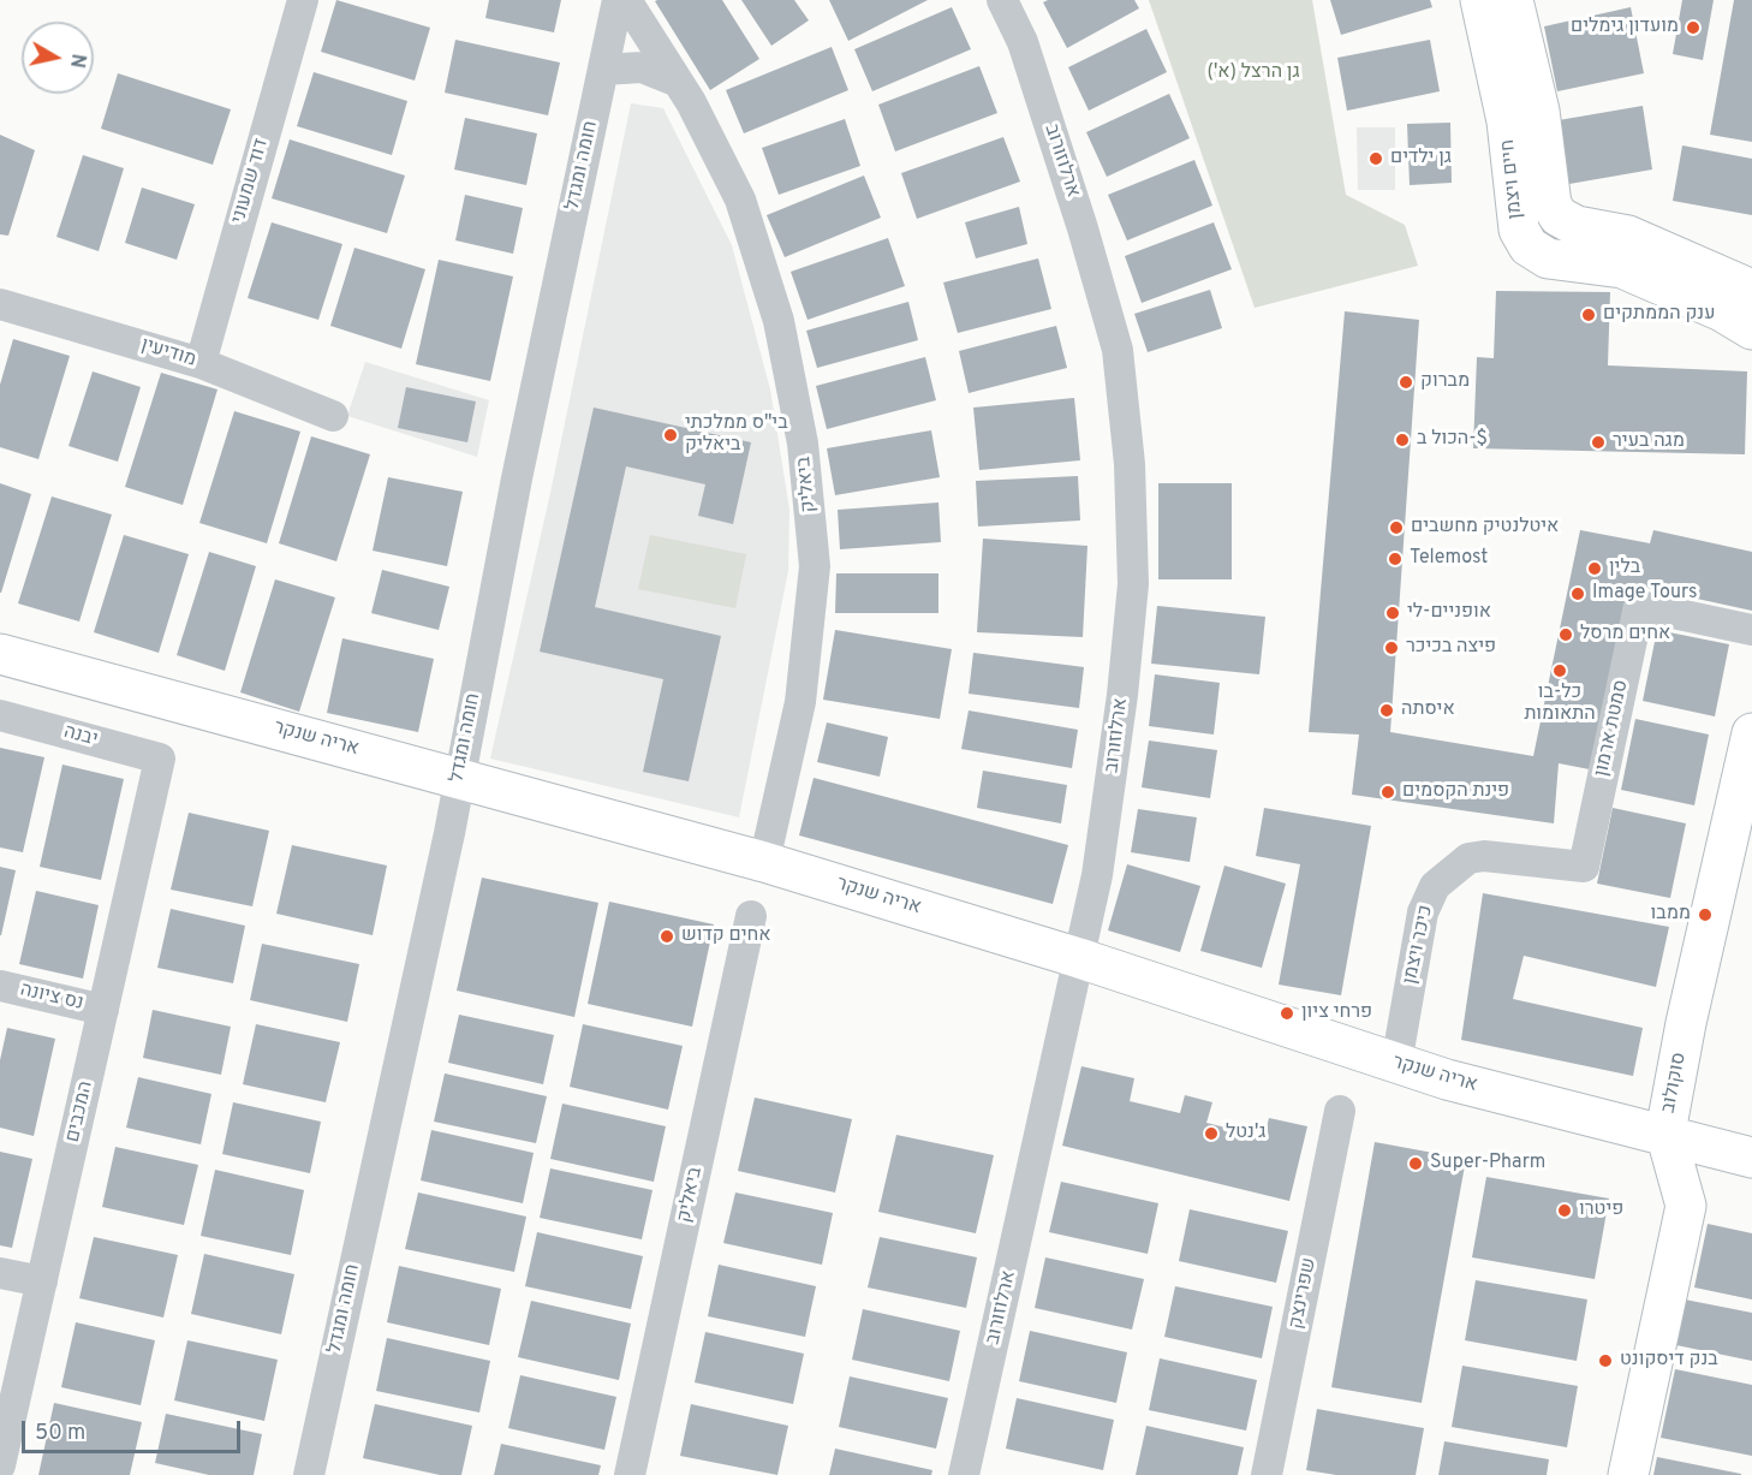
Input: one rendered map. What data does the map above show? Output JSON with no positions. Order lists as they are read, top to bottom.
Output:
{
  "streets": {
    "street": [
      "ארלוזורוב",
      "חומה ומגדל",
      "חיים ויצמן",
      "דוד שמעוני",
      "מודיעין",
      "ביאליק",
      "סמטת ארמון",
      "יבנה",
      "אריה שנקר",
      "כיכר ויצמן",
      "נס ציונה",
      "סוקולוב",
      "המכבים",
      "שפרינצק"
    ]
  },
  "crossings": [
    ["ארלוזורוב", "אריה שנקר"],
    ["חומה ומגדל", "אריה שנקר"],
    ["דוד שמעוני", "מודיעין"],
    ["ביאליק", "אריה שנקר"],
    ["סמטת ארמון", "כיכר ויצמן"],
    ["יבנה", "המכבים"],
    ["אריה שנקר", "כיכר ויצמן"],
    ["אריה שנקר", "סוקולוב"],
    ["נס ציונה", "המכבים"]
  ],
  "parks": ["גן הרצל (א')"],
  "places": [
    "מועדון גימלים",
    "גן ילדים",
    "ענק הממתקים",
    "מברוק",
    "בי\"ס ממלכתי ביאליק",
    "הכול ב-$",
    "מגה בעיר",
    "איטלנטיק מחשבים",
    "Telemost",
    "בלין",
    "Image Tours",
    "אופניים-לי",
    "אחים מרסל",
    "פיצה בכיכר",
    "כל-בו התאומות",
    "איסתה",
    "פינת הקסמים",
    "ממבו",
    "אחים קדוש",
    "פרחי ציון",
    "ג'נטל",
    "Super-Pharm",
    "פיטרו",
    "בנק דיסקונט"
  ],
  "scale_bar": "50 m",
  "north": "right"
}
